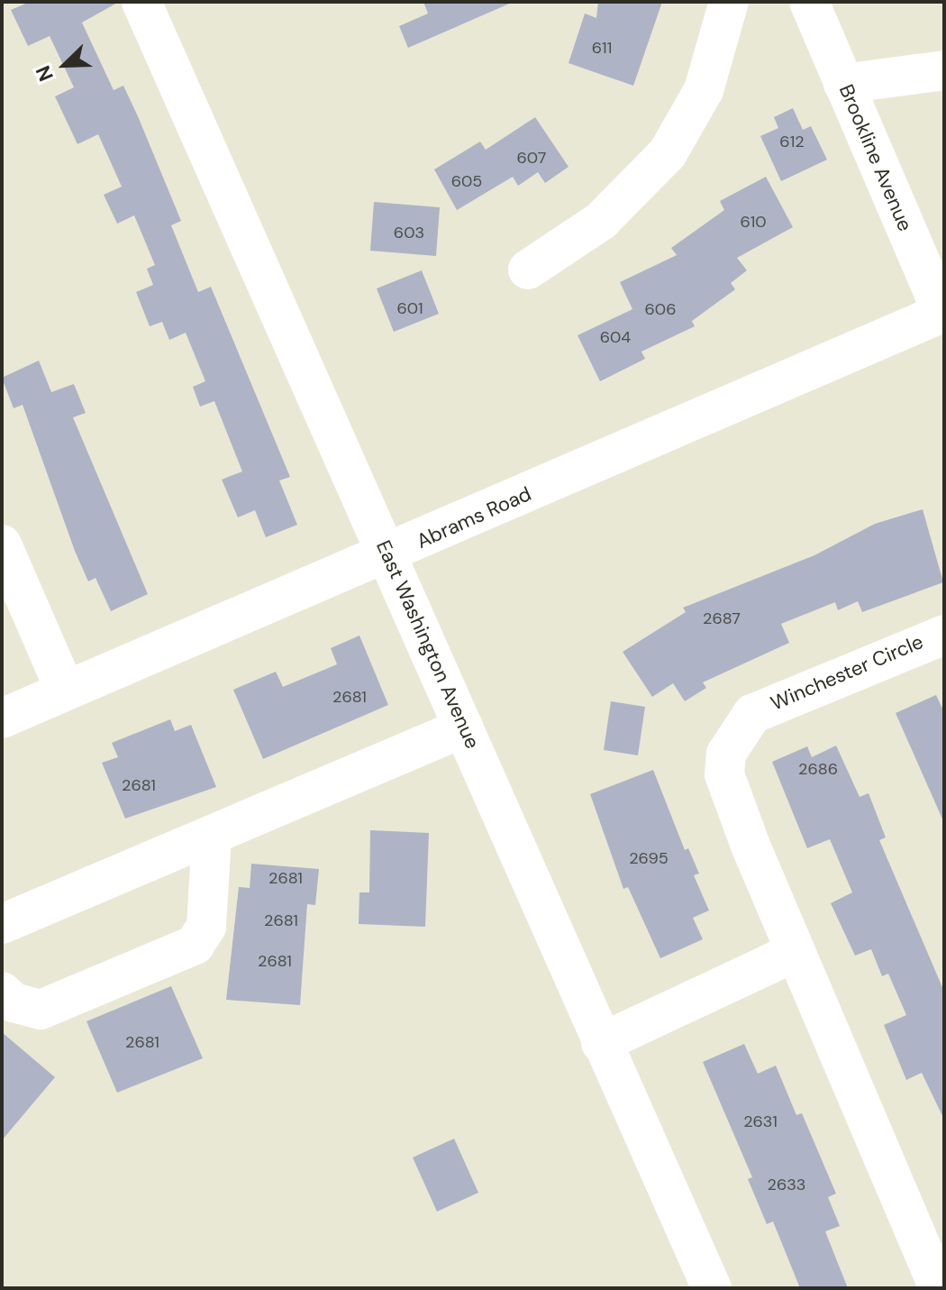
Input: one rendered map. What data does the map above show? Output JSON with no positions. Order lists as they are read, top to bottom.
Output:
{
  "streets": {
    "street": [
      "Brookline Avenue",
      "Abrams Road",
      "East Washington Avenue",
      "Winchester Circle"
    ]
  },
  "crossings": [
    ["Brookline Avenue", "Abrams Road"],
    ["Abrams Road", "East Washington Avenue"]
  ],
  "house_numbers": [
    "611",
    "612",
    "607",
    "605",
    "610",
    "603",
    "601",
    "606",
    "604",
    "2687",
    "2681",
    "2686",
    "2681",
    "2695",
    "2681",
    "2681",
    "2681",
    "2681",
    "2631",
    "2633"
  ],
  "north": "bottom left"
}
